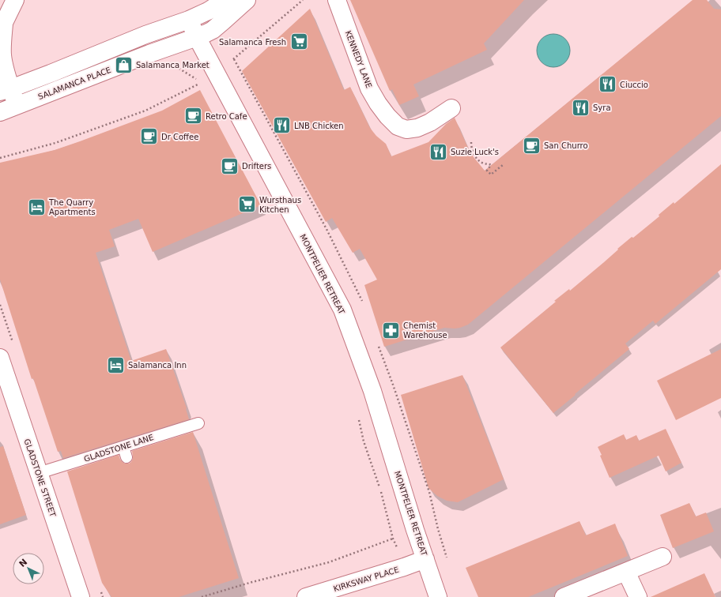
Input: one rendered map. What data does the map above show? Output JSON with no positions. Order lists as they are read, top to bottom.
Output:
{
  "streets": {
    "street": [
      "KENNEDY LANE",
      "SALAMANCA PLACE",
      "MONTPELIER RETREAT",
      "GLADSTONE STREET",
      "KIRKSWAY PLACE"
    ],
    "lane": ["GLADSTONE LANE"]
  },
  "crossings": [
    ["SALAMANCA PLACE", "MONTPELIER RETREAT"],
    ["MONTPELIER RETREAT", "KIRKSWAY PLACE"],
    ["GLADSTONE LANE", "GLADSTONE STREET"]
  ],
  "places": {
    "supermarket": ["Salamanca Fresh", "Wursthaus Kitchen"],
    "shop": ["Salamanca Market"],
    "restaurant": [
      "Ciuccio",
      "Syra",
      "LNB Chicken",
      "Suzie Luck's"
    ],
    "cafe": [
      "Retro Cafe",
      "Dr Coffee",
      "San Churro",
      "Drifters"
    ],
    "hotel": ["The Quarry Apartments", "Salamanca Inn"],
    "pharmacy": ["Chemist Warehouse"]
  },
  "north": "top left"
}
